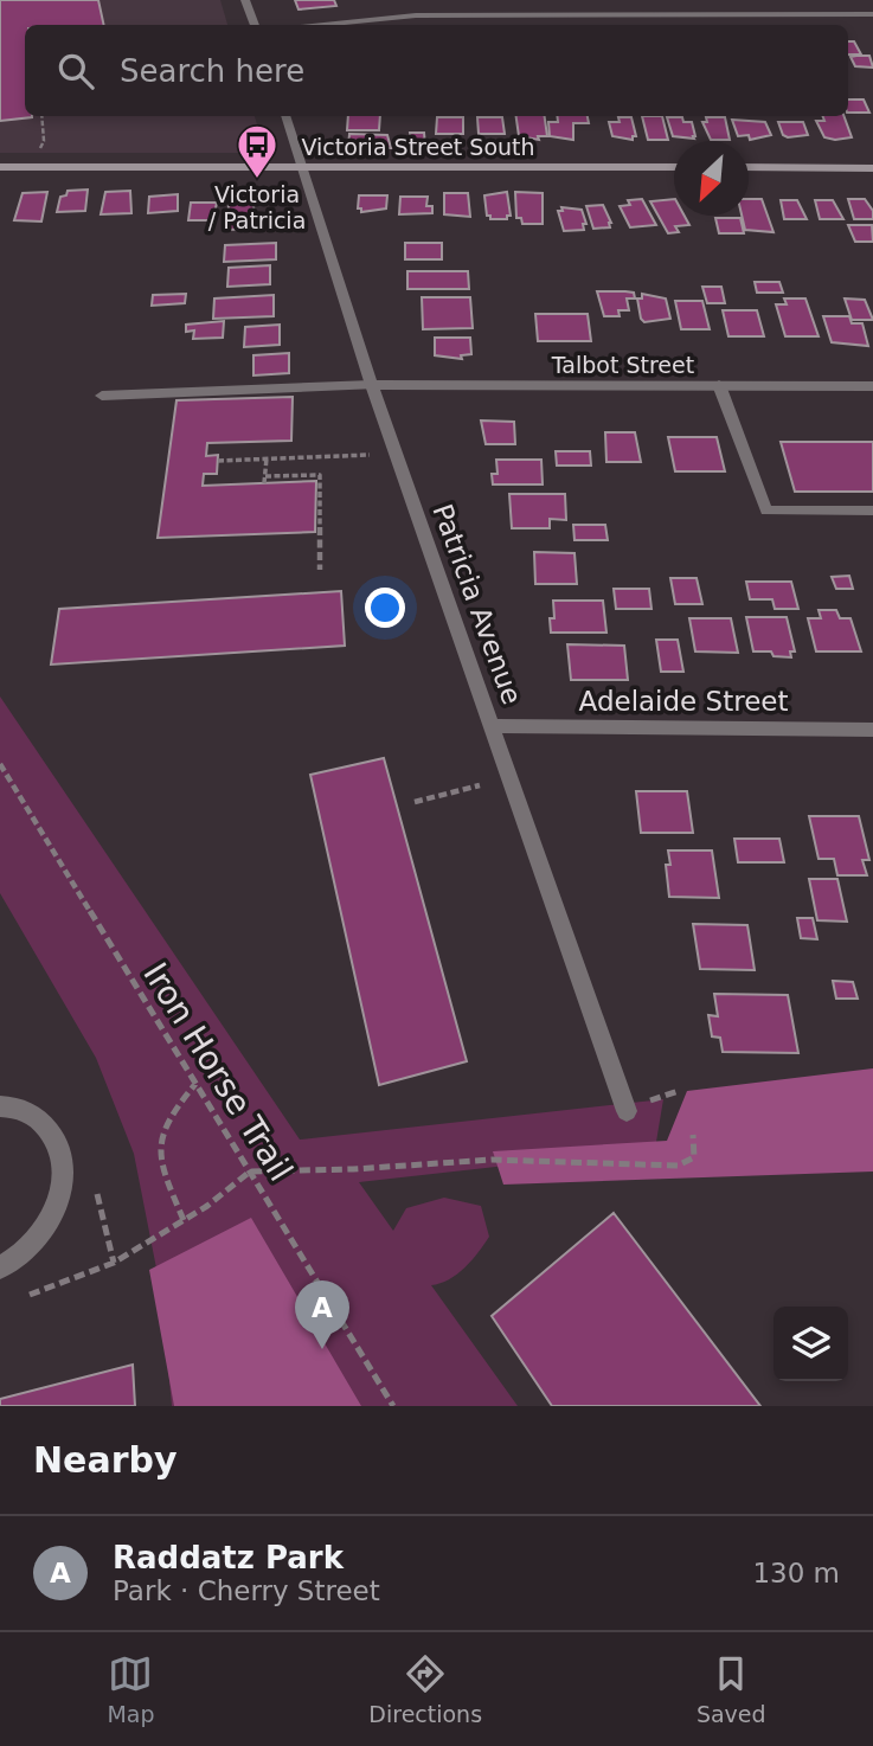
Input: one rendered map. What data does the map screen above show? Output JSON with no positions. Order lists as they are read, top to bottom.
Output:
{
  "streets": {
    "main road": ["Victoria Street South"],
    "street": ["Talbot Street", "Patricia Avenue", "Adelaide Street"],
    "path": ["Iron Horse Trail"]
  },
  "crossings": [
    ["Victoria Street South", "Patricia Avenue"],
    ["Talbot Street", "Patricia Avenue"],
    ["Patricia Avenue", "Adelaide Street"]
  ],
  "places": {
    "bus stop": ["Victoria / Patricia"]
  },
  "north": "bottom left",
  "page": {
    "search": "Search here",
    "pins": "A",
    "heading": "Nearby",
    "list": [
      {
        "mark": "A",
        "name": "Raddatz Park",
        "note": "Park · Cherry Street",
        "value": "130 m"
      }
    ],
    "nav": ["Map", "Directions", "Saved"]
  }
}
